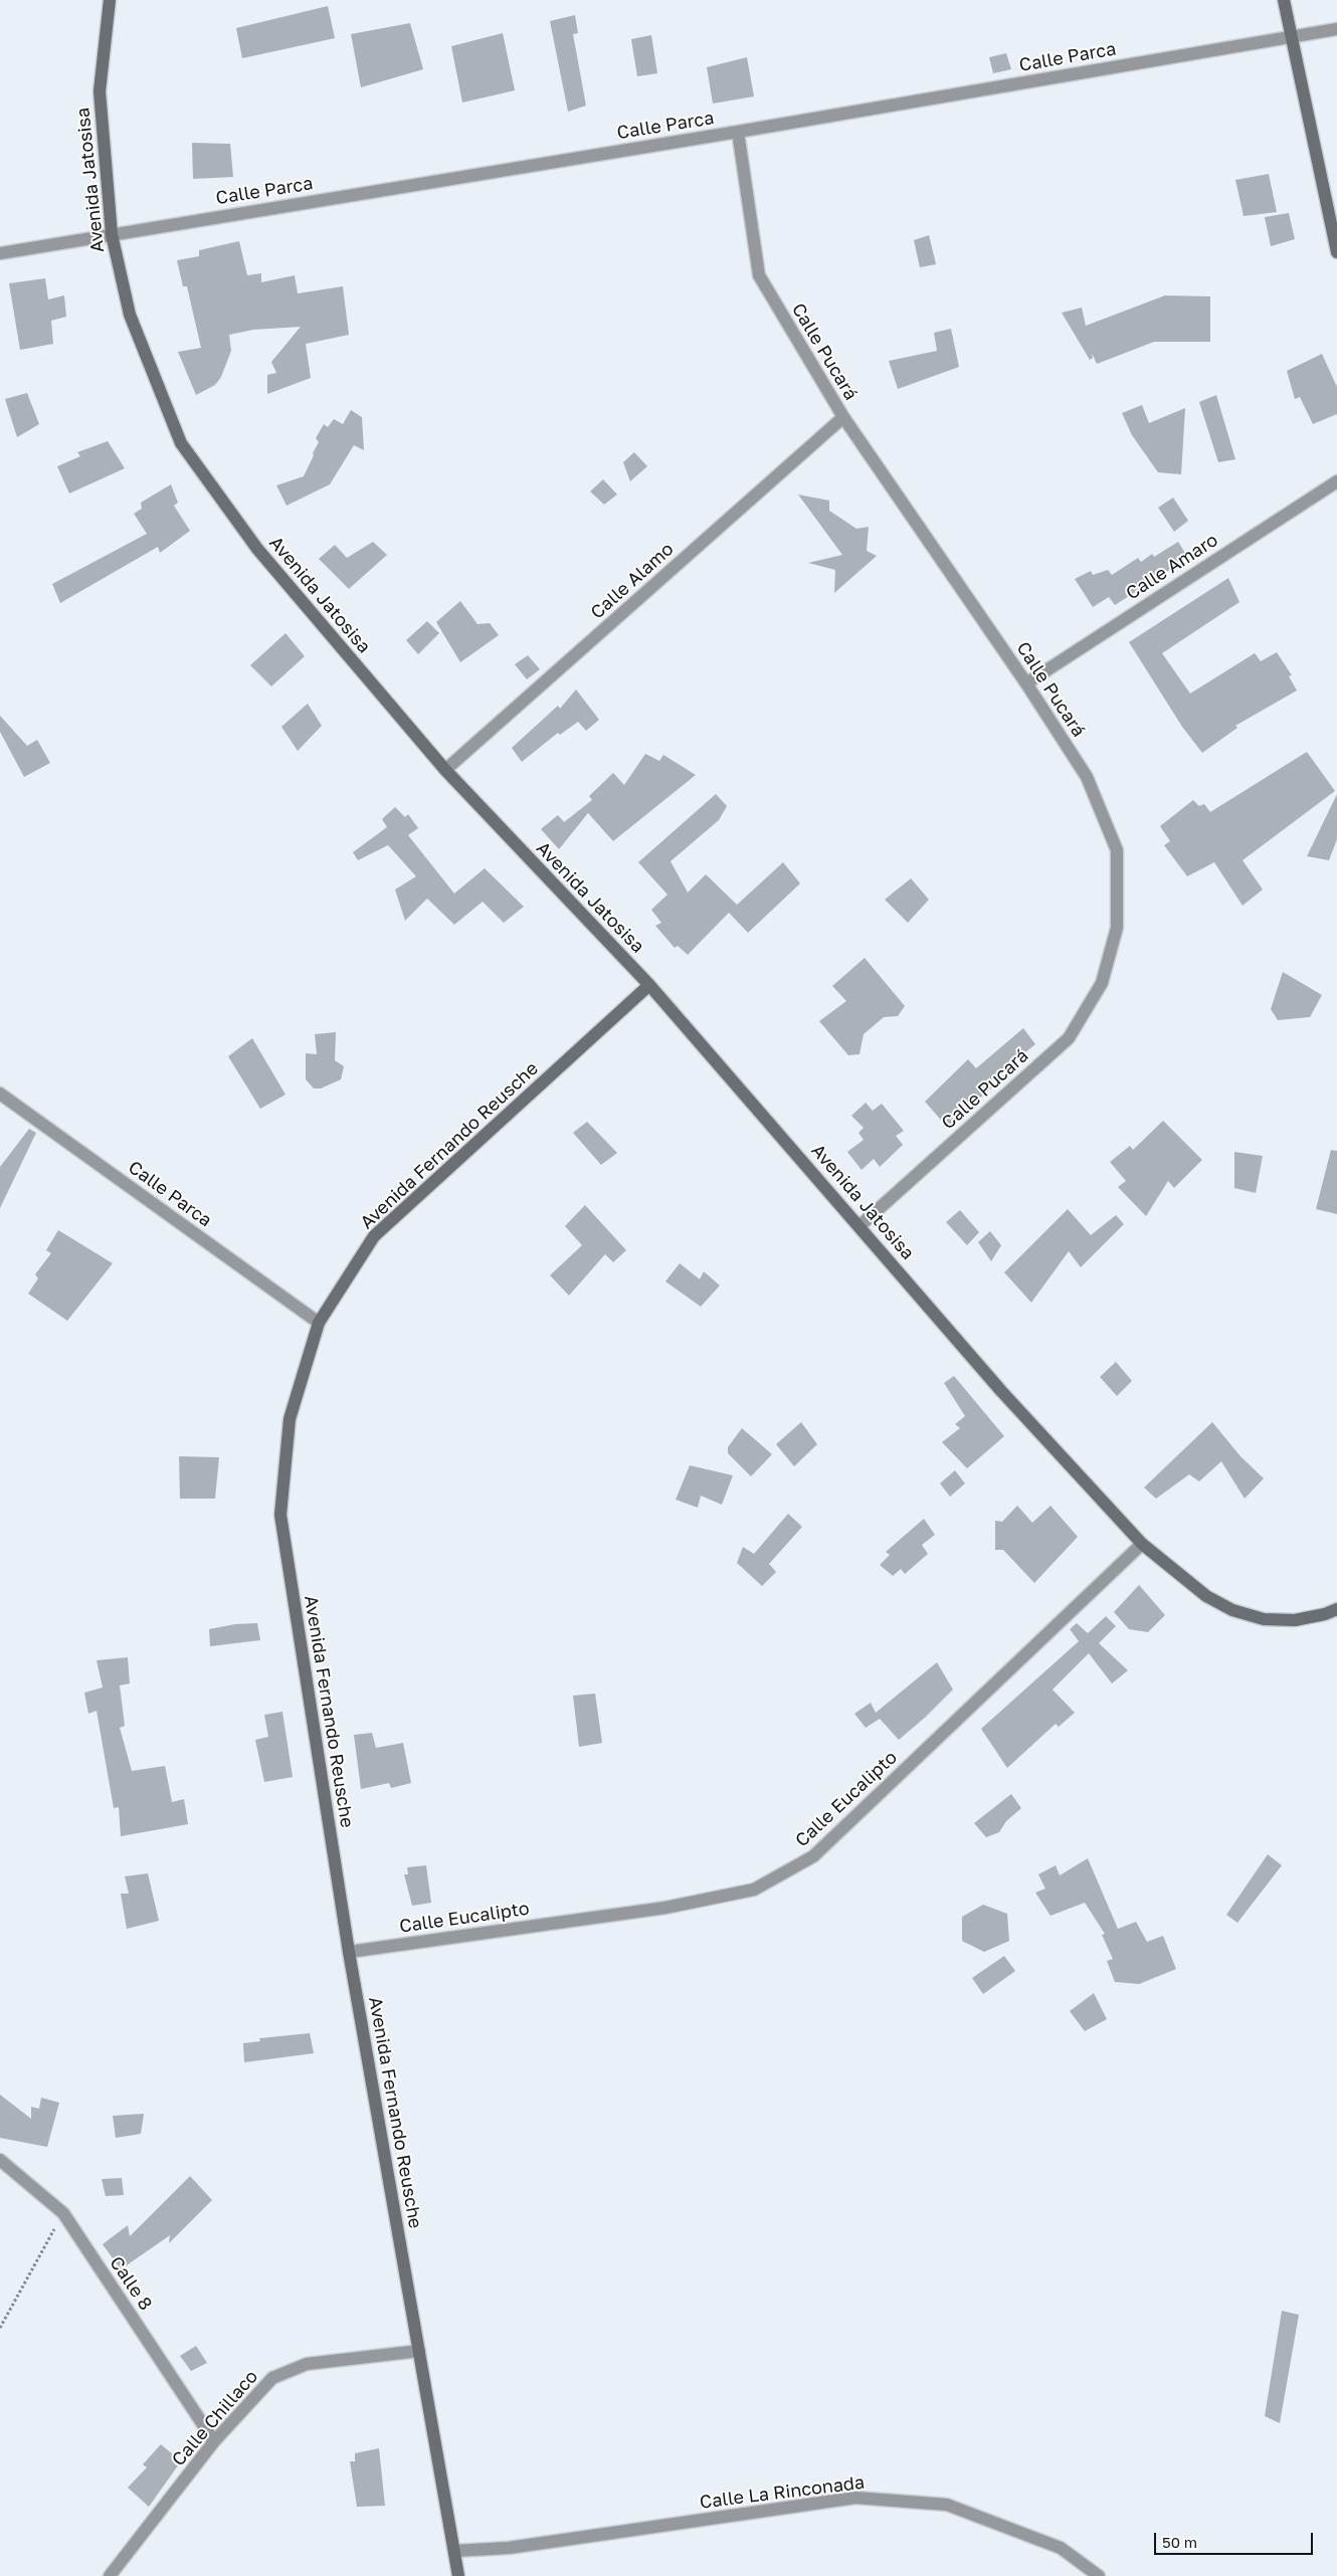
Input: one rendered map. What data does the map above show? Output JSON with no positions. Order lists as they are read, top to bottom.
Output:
{
  "streets": {
    "street": [
      "Calle Parca",
      "Avenida Jatosisa",
      "Calle Pucará",
      "Calle Amaro",
      "Calle Alamo",
      "Avenida Fernando Reusche",
      "Calle Eucalipto",
      "Calle 8",
      "Calle Chillaco",
      "Calle La Rinconada"
    ]
  },
  "crossings": [
    ["Calle Parca", "Avenida Jatosisa"],
    ["Calle Parca", "Calle Pucará"],
    ["Calle Parca", "Avenida Fernando Reusche"],
    ["Avenida Jatosisa", "Calle Pucará"],
    ["Avenida Jatosisa", "Calle Alamo"],
    ["Avenida Jatosisa", "Avenida Fernando Reusche"],
    ["Avenida Jatosisa", "Calle Eucalipto"],
    ["Calle Pucará", "Calle Amaro"],
    ["Calle Pucará", "Calle Alamo"],
    ["Avenida Fernando Reusche", "Calle Eucalipto"],
    ["Avenida Fernando Reusche", "Calle Chillaco"],
    ["Avenida Fernando Reusche", "Calle La Rinconada"],
    ["Calle 8", "Calle Chillaco"]
  ],
  "scale_bar": "50 m"
}
